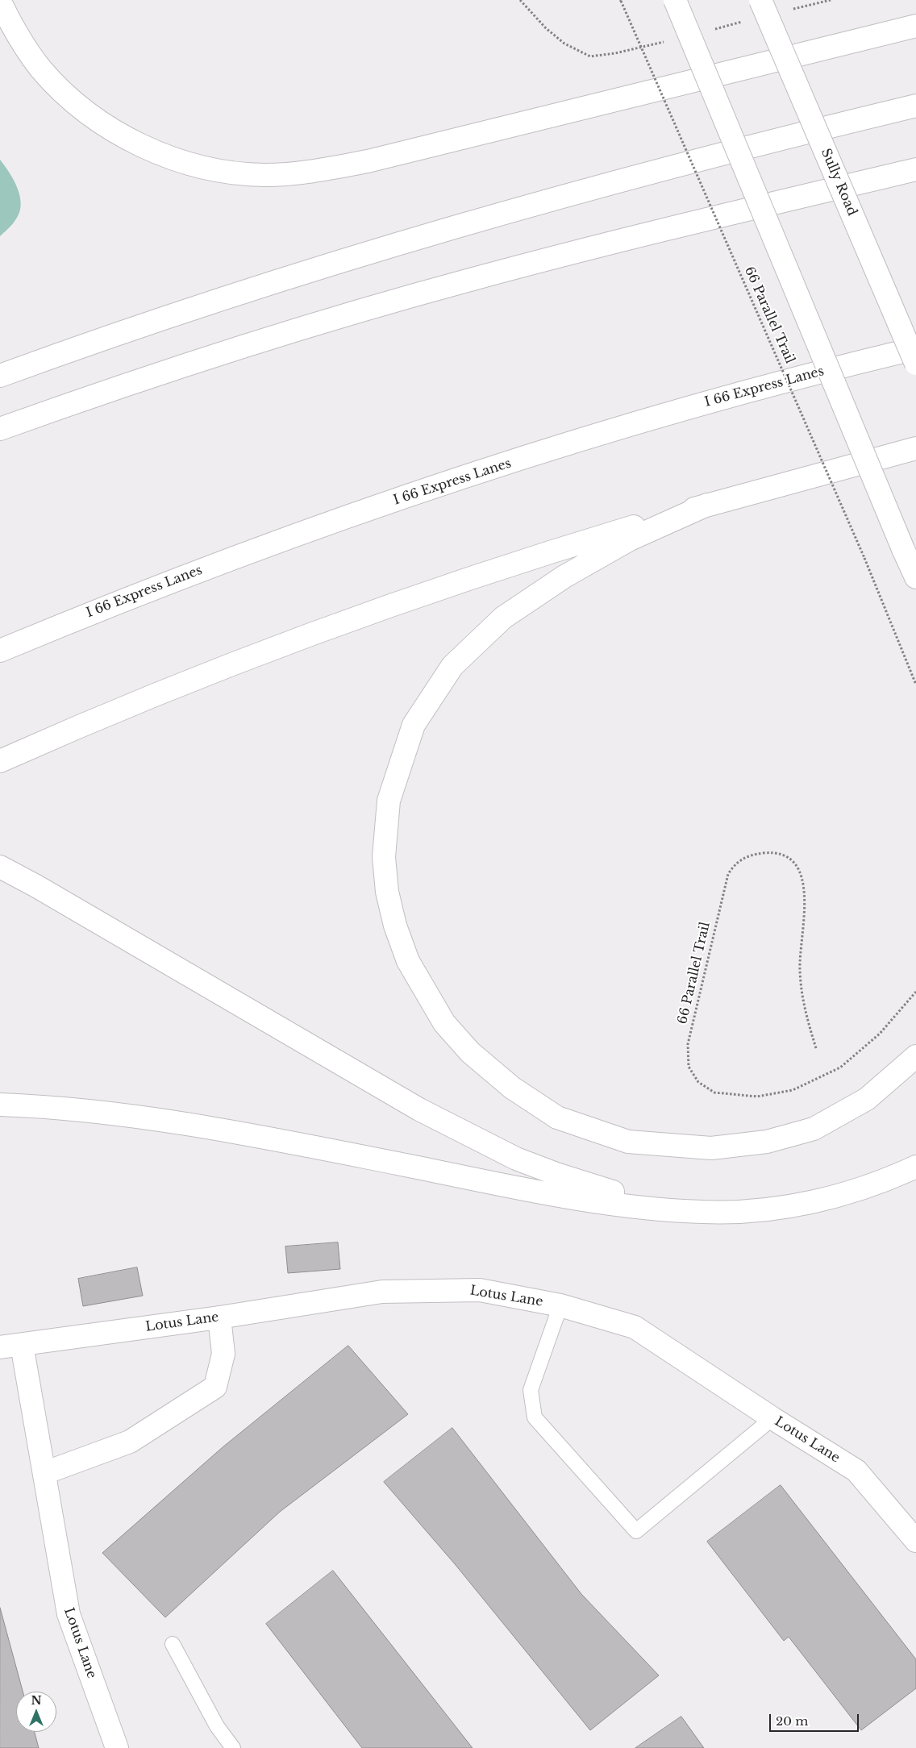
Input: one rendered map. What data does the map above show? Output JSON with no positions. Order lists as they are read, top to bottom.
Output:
{
  "streets": {
    "main road": ["Sully Road", "I 66 Express Lanes", "Lotus Lane"],
    "path": ["66 Parallel Trail"]
  },
  "scale_bar": "20 m",
  "north": "top"
}
